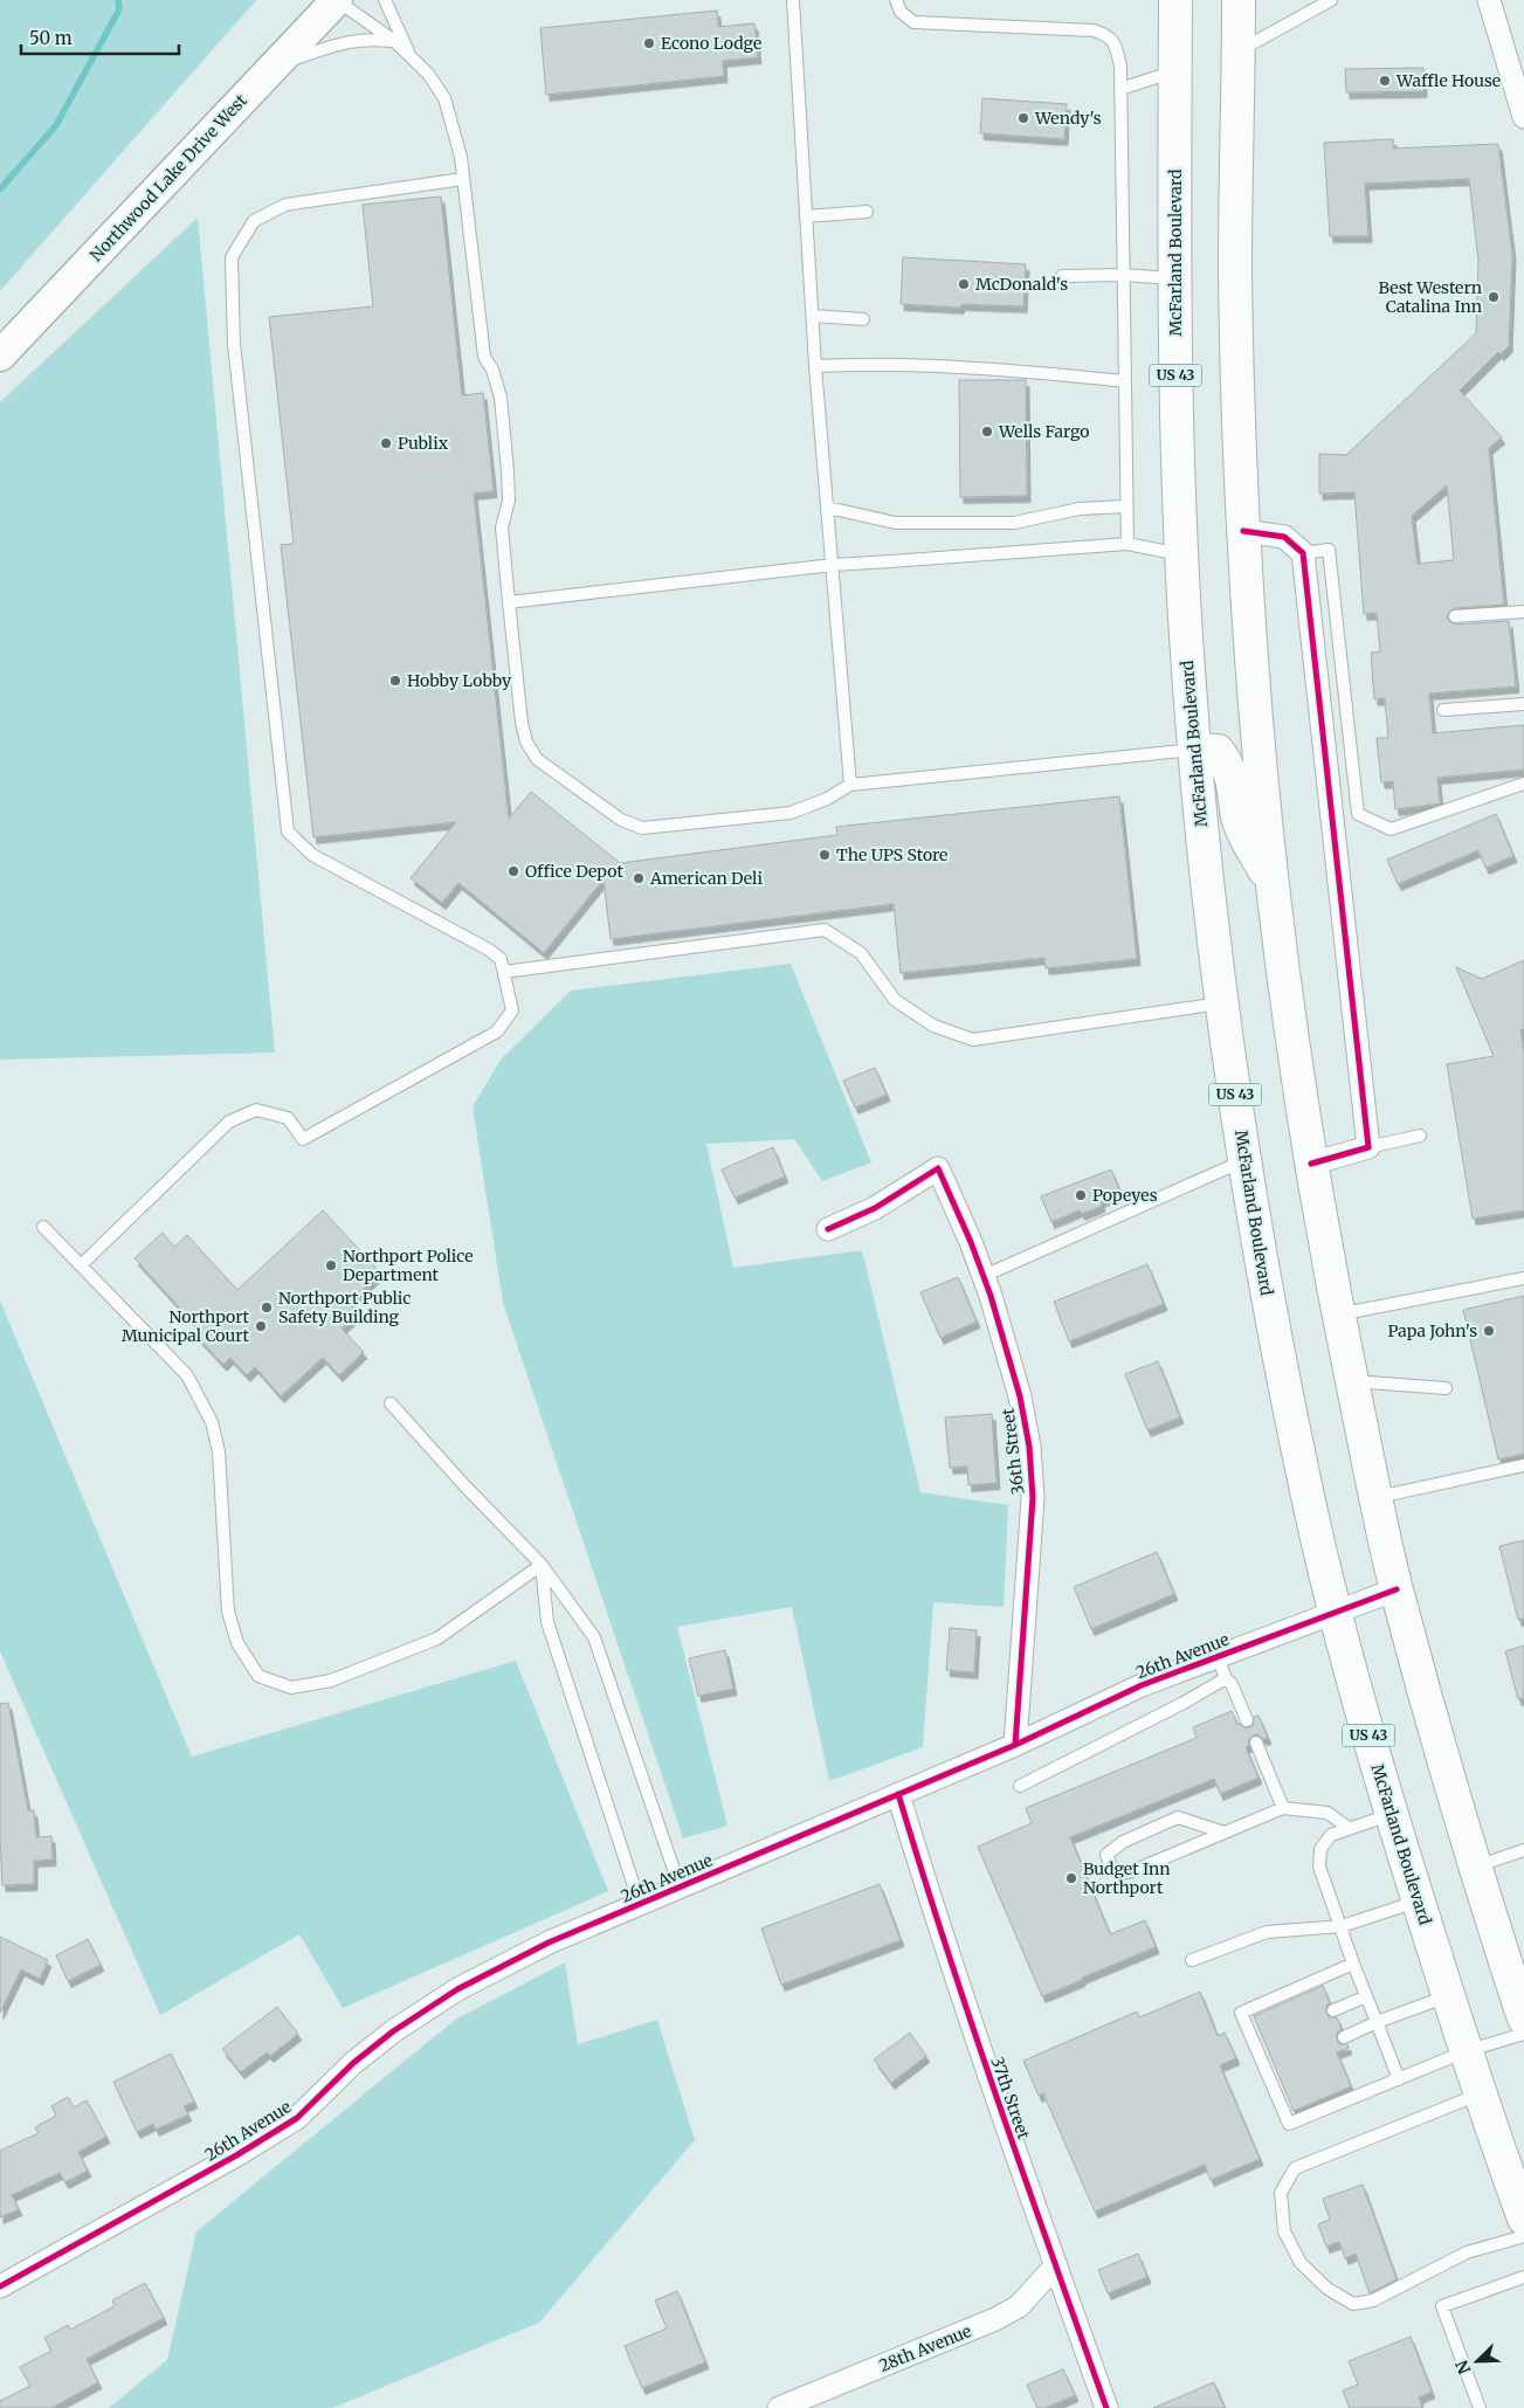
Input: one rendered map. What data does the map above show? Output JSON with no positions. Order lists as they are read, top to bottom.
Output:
{
  "streets": {
    "highway": ["McFarland Boulevard", "US 43"],
    "street": [
      "Northwood Lake Drive West",
      "36th Street",
      "26th Avenue",
      "37th Street",
      "28th Avenue"
    ]
  },
  "crossings": [
    ["McFarland Boulevard", "26th Avenue"],
    ["36th Street", "26th Avenue"],
    ["26th Avenue", "37th Street"],
    ["37th Street", "28th Avenue"]
  ],
  "places": [
    "Econo Lodge",
    "Waffle House",
    "Wendy's",
    "McDonald's",
    "Best Western Catalina Inn",
    "Wells Fargo",
    "Publix",
    "Hobby Lobby",
    "The UPS Store",
    "Office Depot",
    "American Deli",
    "Popeyes",
    "Northport Police Department",
    "Northport Public Safety Building",
    "Northport Municipal Court",
    "Papa John's",
    "Budget Inn Northport"
  ],
  "scale_bar": "50 m",
  "north": "bottom left"
}
